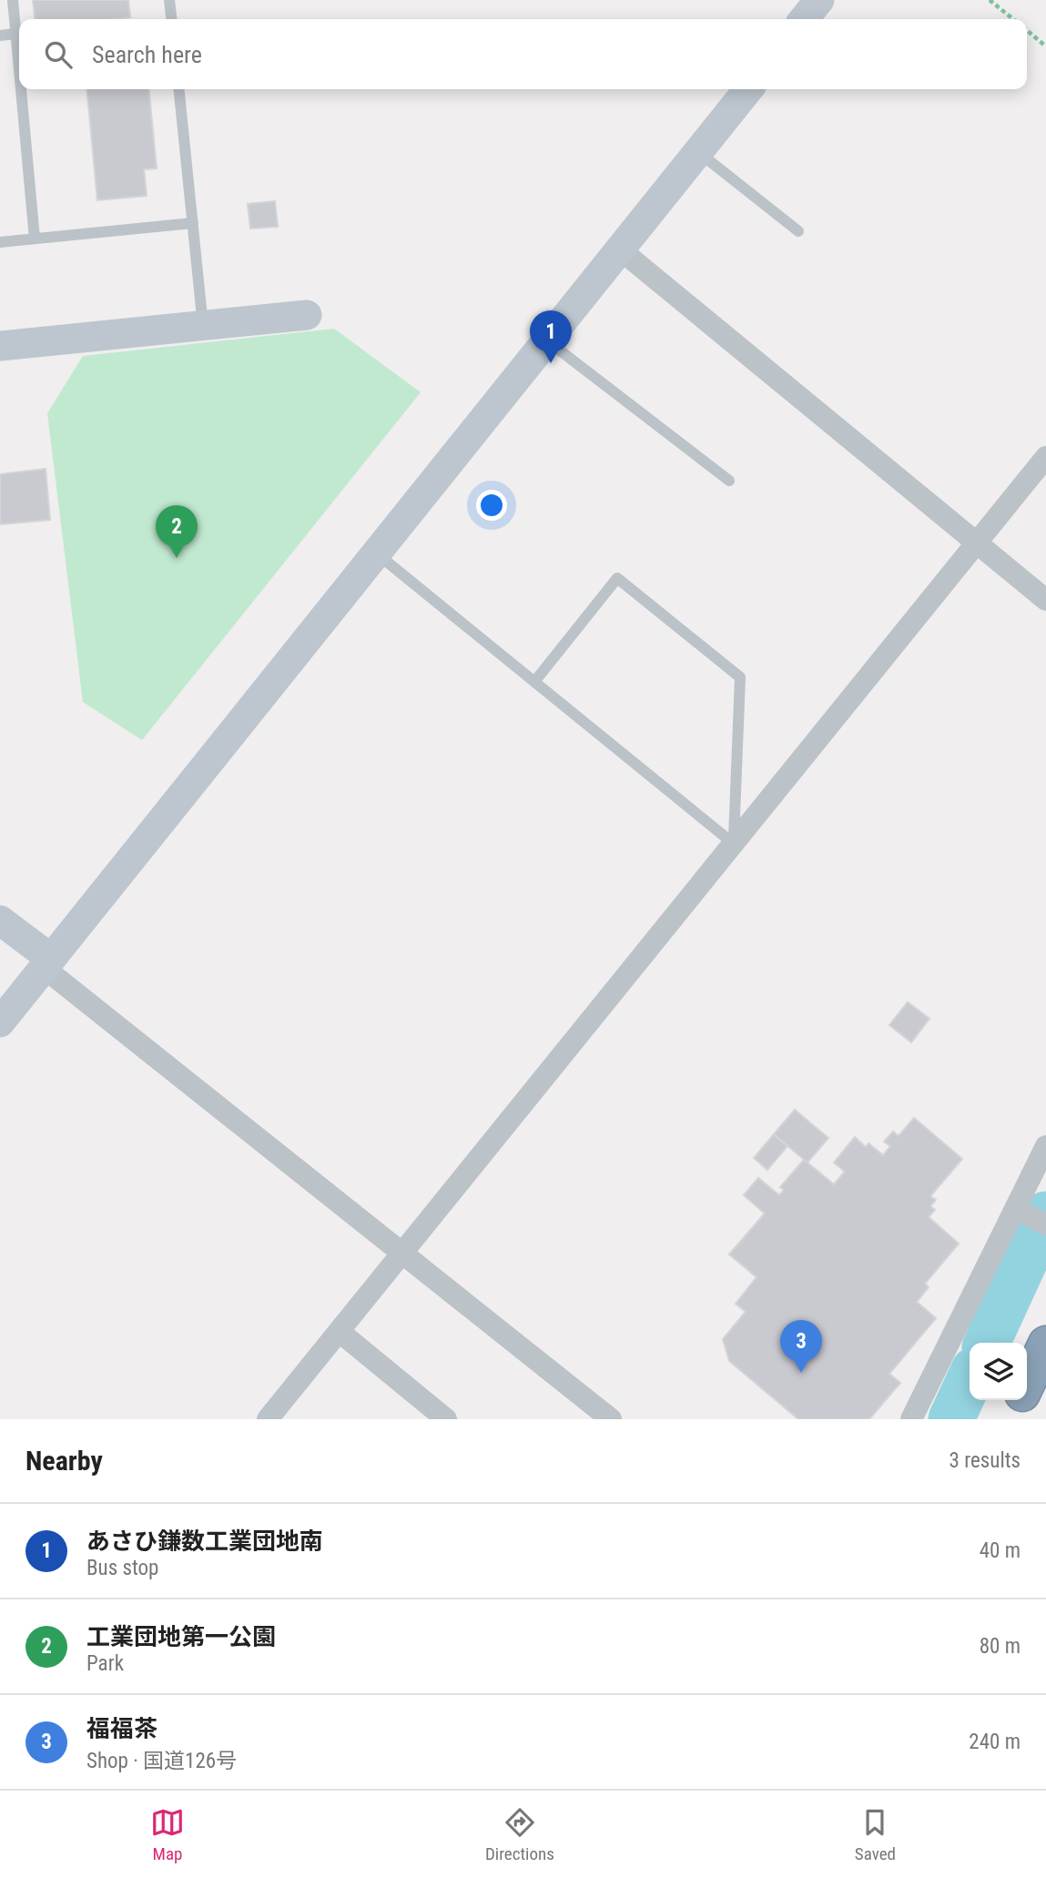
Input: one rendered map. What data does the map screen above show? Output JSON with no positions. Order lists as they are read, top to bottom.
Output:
{
  "page": {
    "search": "Search here",
    "pins": ["1", "2", "3"],
    "heading": ["Nearby", "3 results"],
    "list": [
      {
        "mark": "1",
        "name": "あさひ鎌数工業団地南",
        "note": "Bus stop",
        "value": "40 m"
      },
      {
        "mark": "2",
        "name": "工業団地第一公園",
        "note": "Park",
        "value": "80 m"
      },
      {
        "mark": "3",
        "name": "福福茶",
        "note": "Shop · 国道126号",
        "value": "240 m"
      }
    ],
    "nav": ["Map", "Directions", "Saved"]
  }
}
